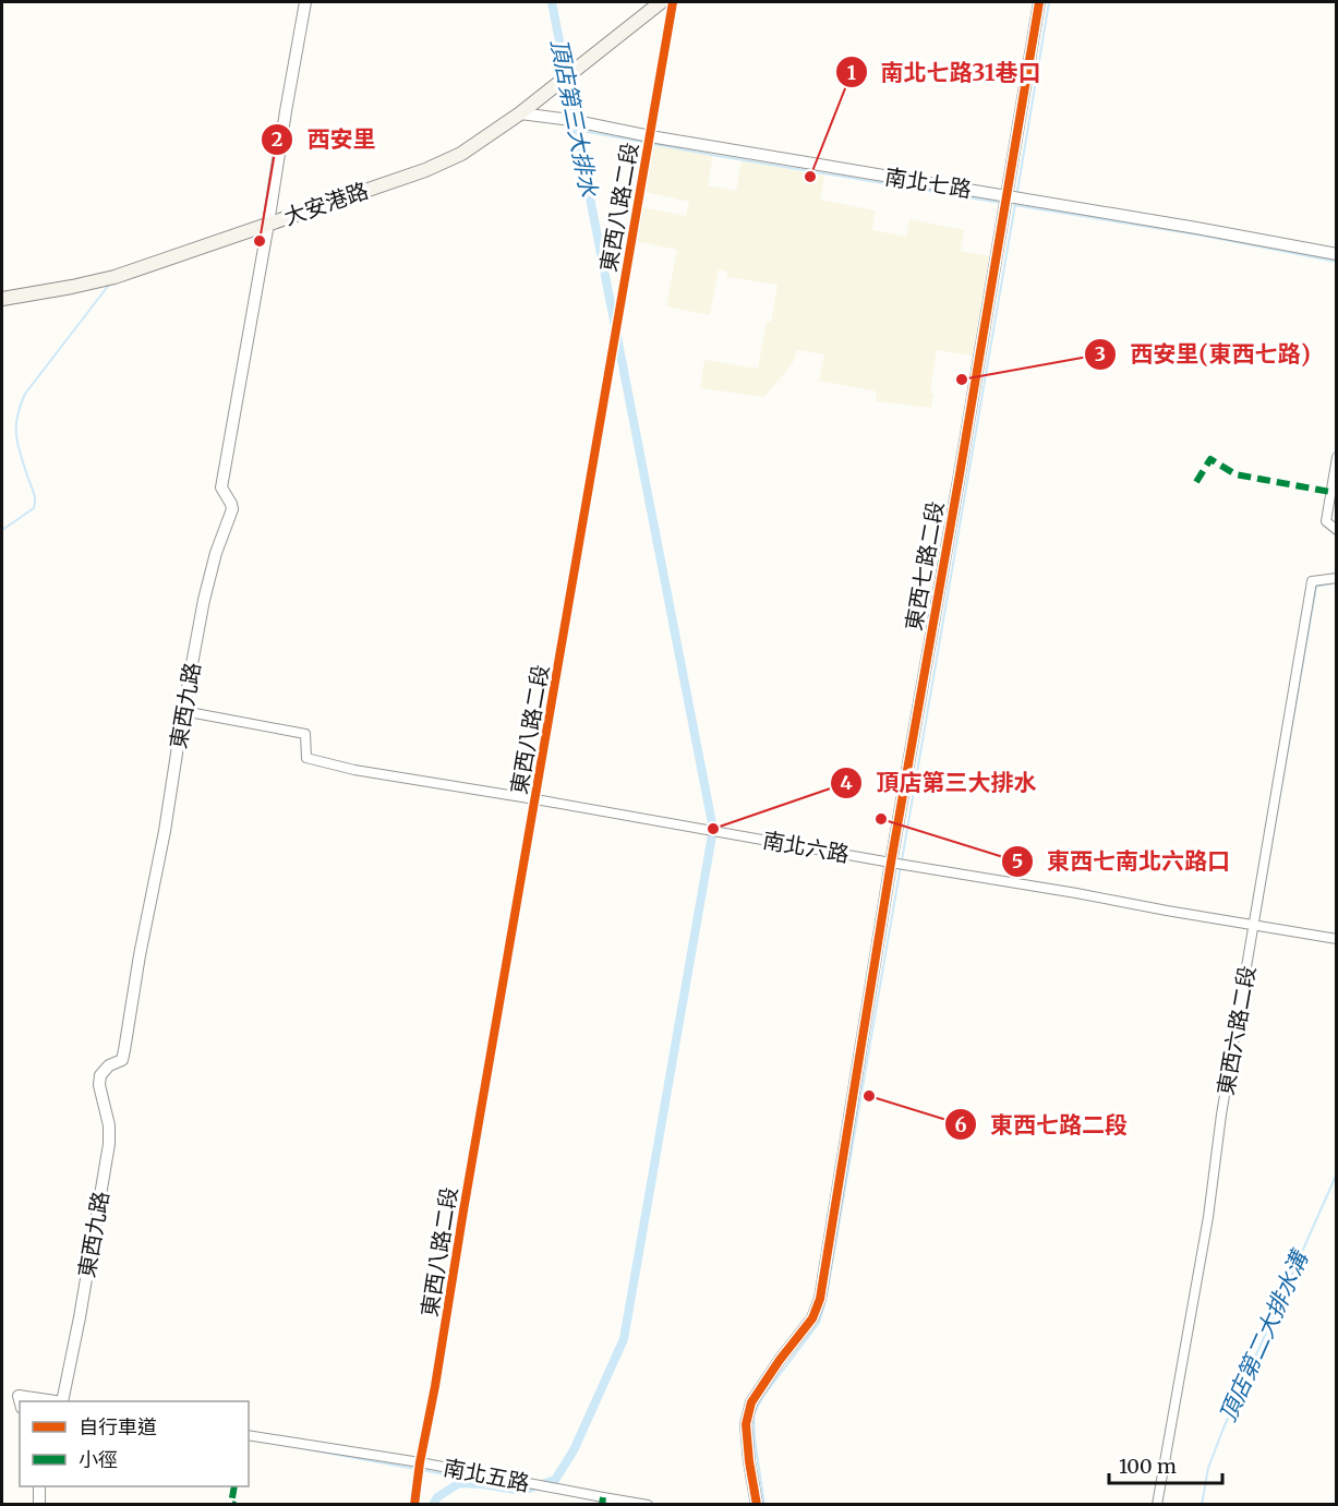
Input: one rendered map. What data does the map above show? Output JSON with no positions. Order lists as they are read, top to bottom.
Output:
{
  "streets": {
    "main road": ["大安港路"],
    "street": [
      "南北七路",
      "東西八路二段",
      "東西七路二段",
      "東西九路",
      "南北六路",
      "東西六路二段",
      "南北五路"
    ]
  },
  "crossings": [
    ["南北七路", "大安港路"],
    ["南北七路", "東西八路二段"],
    ["南北七路", "東西七路二段"],
    ["大安港路", "東西九路"],
    ["東西八路二段", "南北六路"],
    ["東西八路二段", "南北五路"],
    ["東西七路二段", "南北六路"],
    ["東西九路", "南北六路"],
    ["南北六路", "東西六路二段"]
  ],
  "water": ["頂店第三大排水", "頂店第二大排水溝"],
  "places": [
    "南北七路31巷口",
    "西安里",
    "西安里(東西七路)",
    "東西七南北六路口",
    "頂店第三大排水",
    "東西七路二段"
  ],
  "legend": ["自行車道", "小徑"],
  "scale_bar": "100 m"
}
